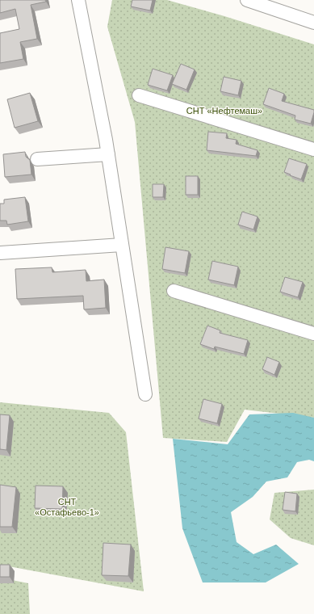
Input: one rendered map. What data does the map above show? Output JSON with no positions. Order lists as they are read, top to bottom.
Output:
{
  "parks": ["СНТ «Нефтемаш»", "СНТ «Остафьево-1»"]
}
